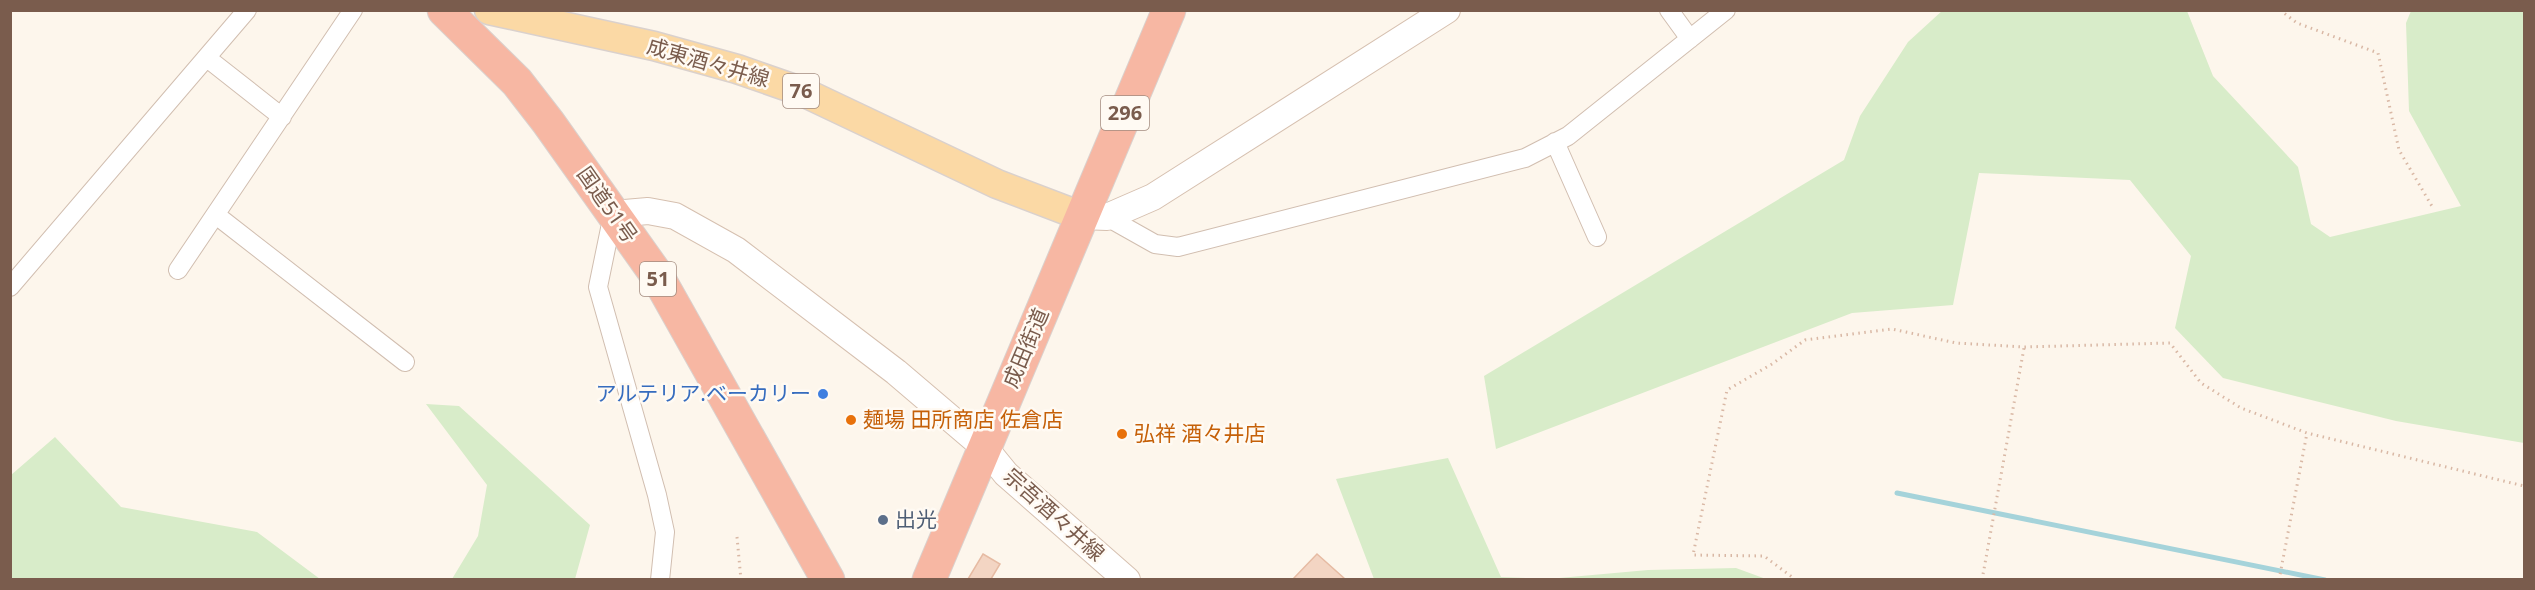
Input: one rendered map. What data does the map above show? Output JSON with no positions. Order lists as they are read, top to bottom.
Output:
{
  "streets": {
    "highway": [
      "296",
      "国道51号",
      "51",
      "成田街道"
    ],
    "main road": ["成東酒々井線", "76"],
    "street": ["宗吾酒々井線"]
  },
  "crossings": [
    ["成東酒々井線", "成田街道"],
    ["国道51号", "宗吾酒々井線"],
    ["成田街道", "宗吾酒々井線"]
  ],
  "places": [
    "アルテリア.ベーカリー",
    "麺場 田所商店 佐倉店",
    "弘祥 酒々井店",
    "出光"
  ]
}
